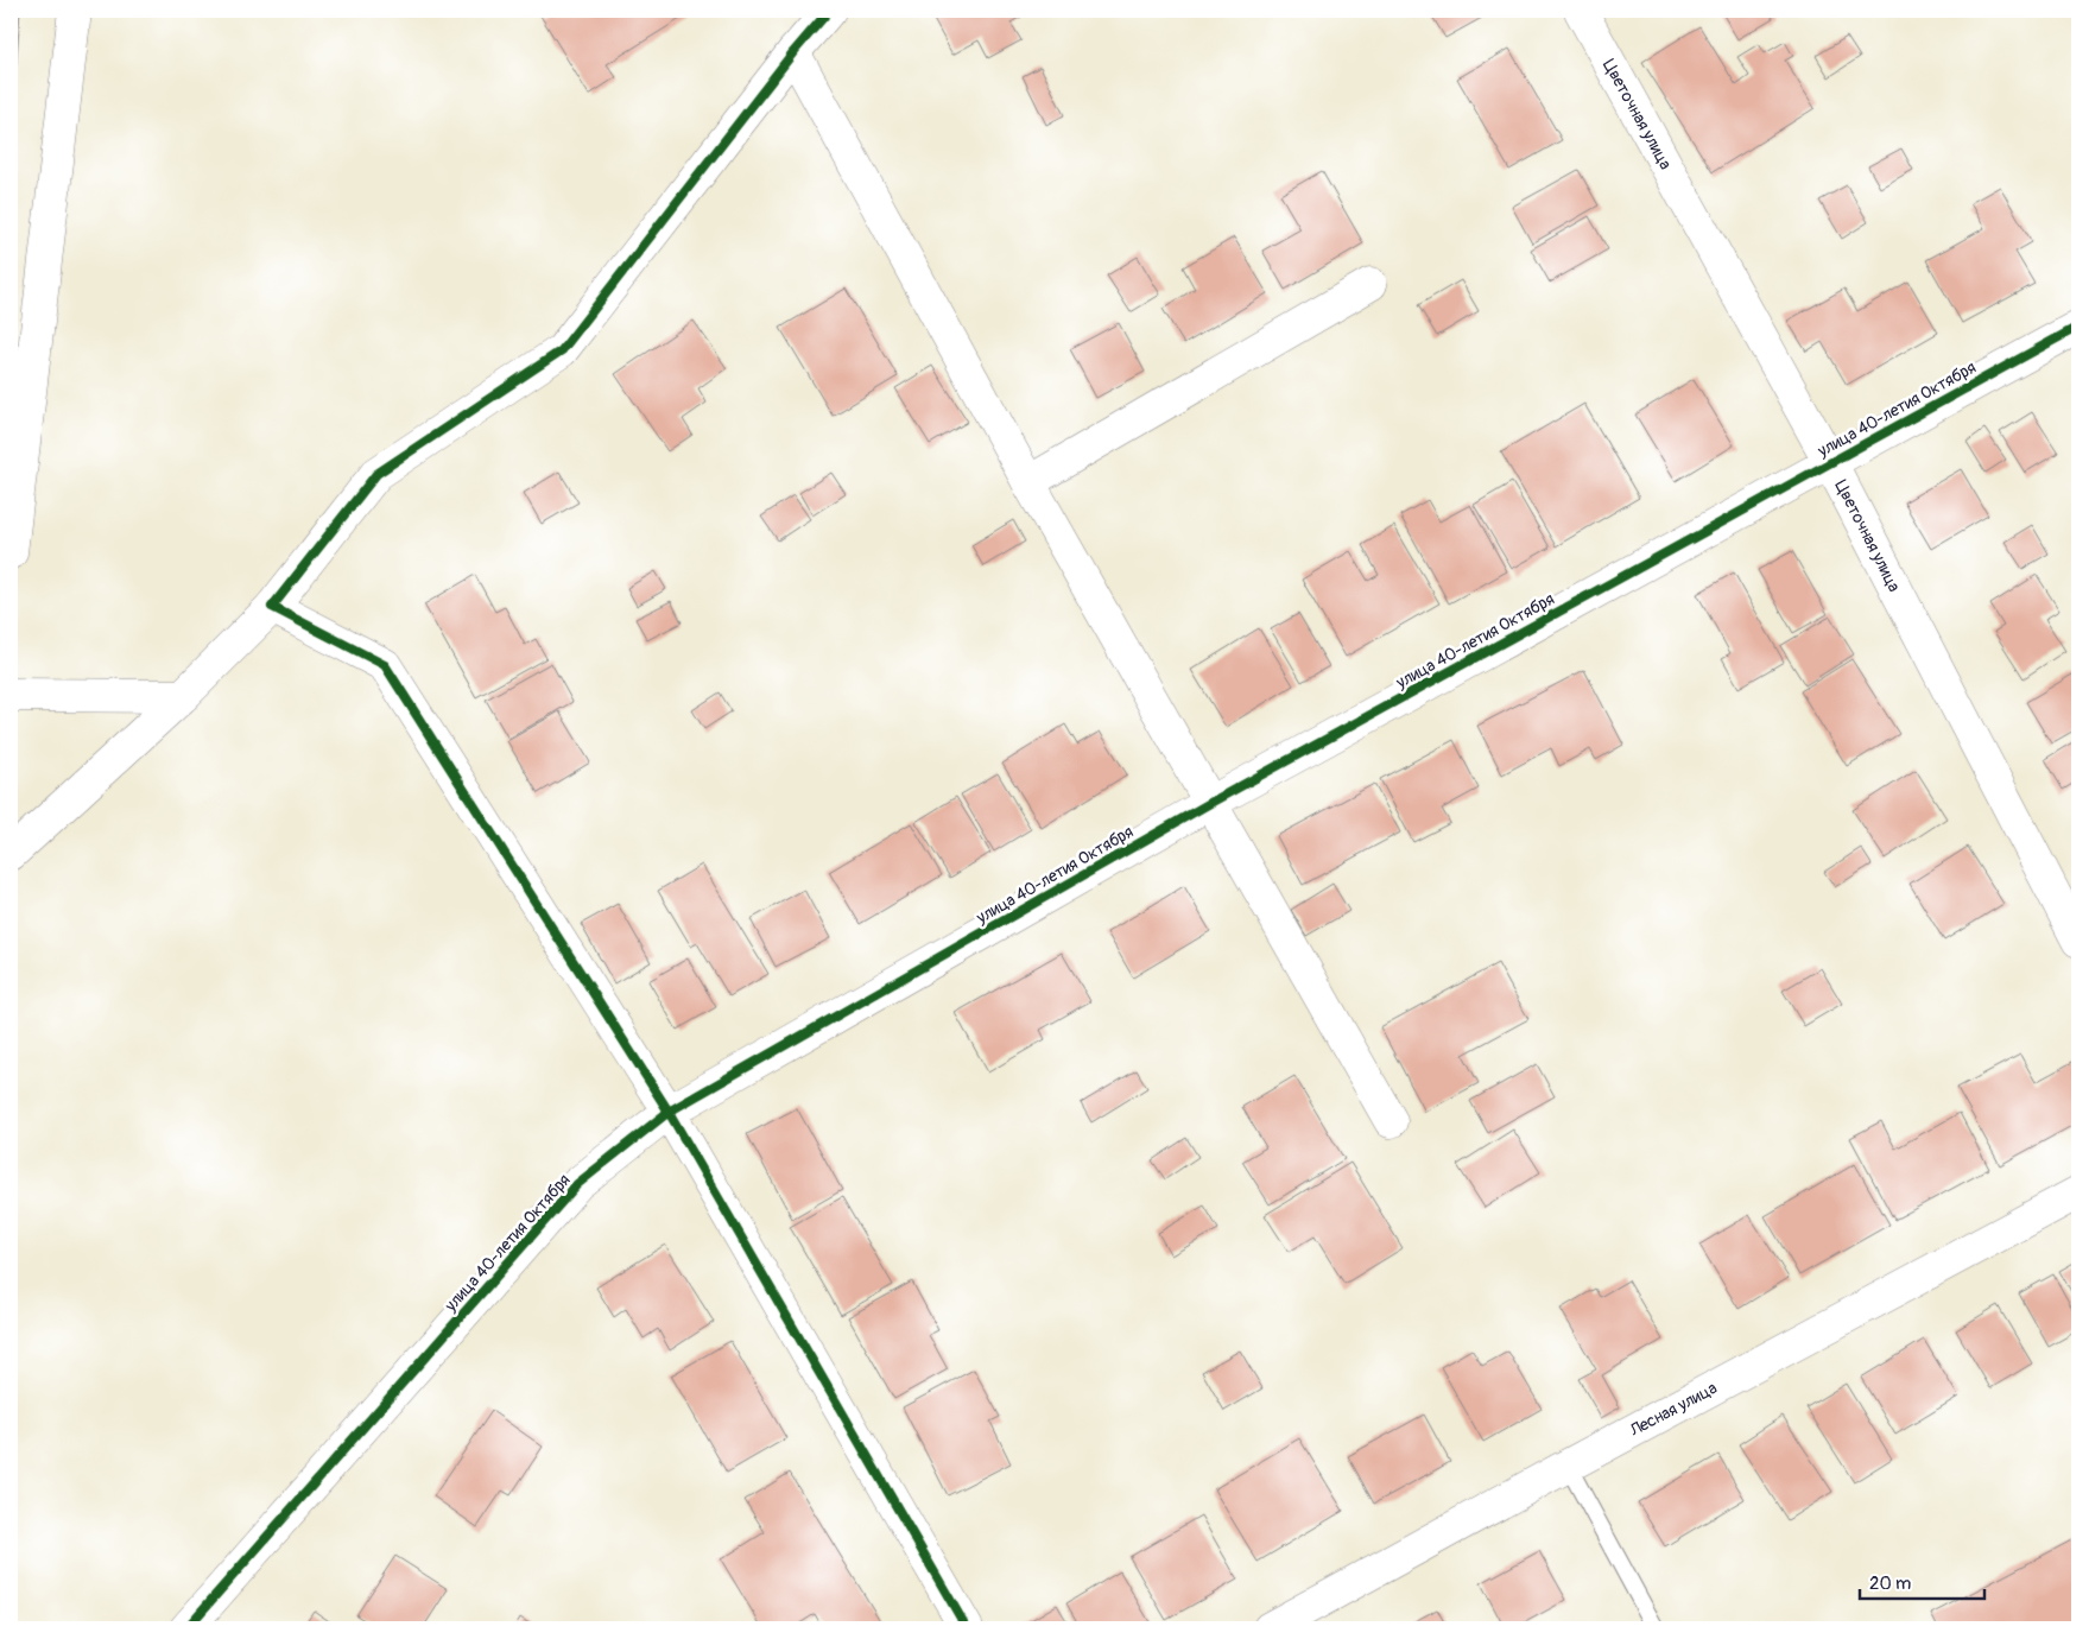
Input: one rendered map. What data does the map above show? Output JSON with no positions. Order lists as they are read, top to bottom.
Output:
{
  "streets": {
    "street": ["Цветочная улица", "улица 40-летия Октября", "Лесная улица"]
  },
  "crossings": [
    ["Цветочная улица", "улица 40-летия Октября"]
  ],
  "scale_bar": "20 m"
}
